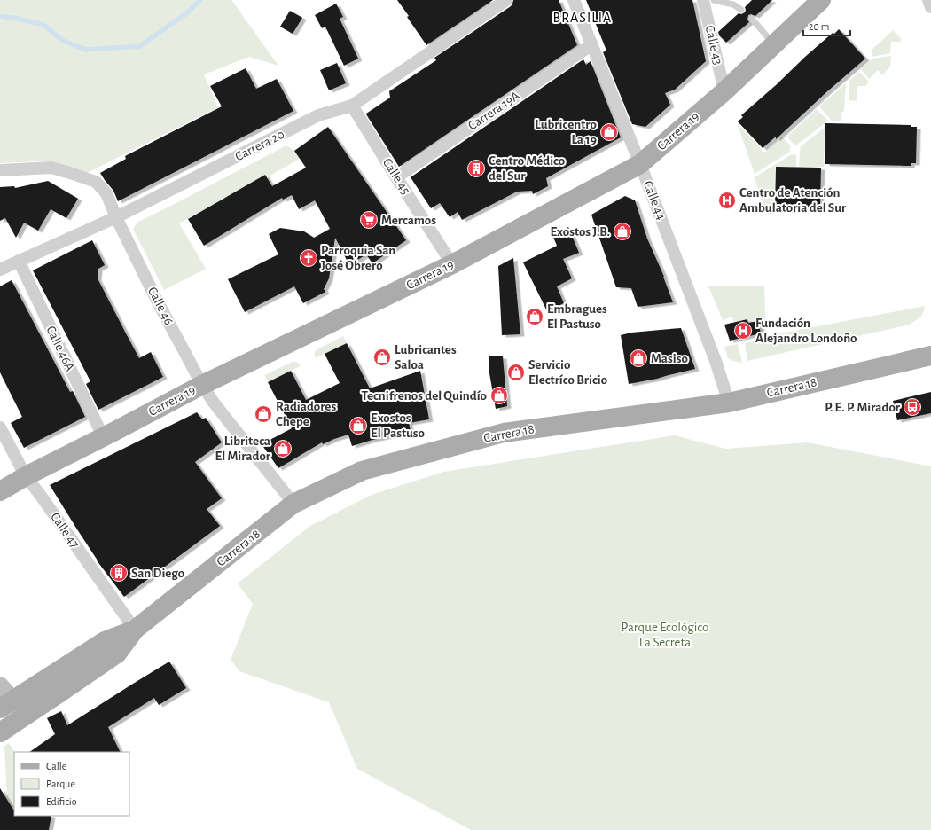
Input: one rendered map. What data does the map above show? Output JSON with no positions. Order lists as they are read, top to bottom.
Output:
{
  "streets": {
    "main road": ["Carrera 19", "Carrera 18"],
    "street": [
      "Calle 43",
      "Carrera 19A",
      "Carrera 20",
      "Calle 45",
      "Calle 44",
      "Calle 46",
      "Calle 46A",
      "Calle 47"
    ]
  },
  "crossings": [
    ["Calle 43", "Carrera 19"],
    ["Carrera 19A", "Calle 45"],
    ["Carrera 19A", "Calle 44"],
    ["Carrera 19", "Calle 45"],
    ["Carrera 19", "Calle 44"],
    ["Carrera 19", "Calle 46"],
    ["Carrera 19", "Calle 46A"],
    ["Carrera 19", "Calle 47"],
    ["Carrera 20", "Calle 45"],
    ["Carrera 20", "Calle 46"],
    ["Carrera 20", "Calle 46A"],
    ["Calle 44", "Carrera 18"],
    ["Calle 46", "Carrera 18"],
    ["Carrera 18", "Calle 47"]
  ],
  "districts": ["BRASILIA"],
  "parks": ["Parque Ecológico La Secreta"],
  "places": {
    "shop": [
      "Lubricentro La 19",
      "Exostos J.B.",
      "Embragues El Pastuso",
      "Lubricantes Saloa",
      "Masiso",
      "Servicio Electríco Bricio",
      "Tecnifrenos del Quindío",
      "Radiadores Chepe",
      "Exostos El Pastuso",
      "Libriteca El Mirador"
    ],
    "building": ["Centro Médico del Sur", "San Diego"],
    "hospital": ["Centro de Atención Ambulatoria del Sur", "Fundación Alejandro Londoño"],
    "supermarket": ["Mercamos"],
    "church": ["Parroquia San José Obrero"],
    "bus stop": ["P. E. P. Mirador"]
  },
  "legend": ["Calle", "Parque", "Edificio"],
  "scale_bar": "20 m"
}
